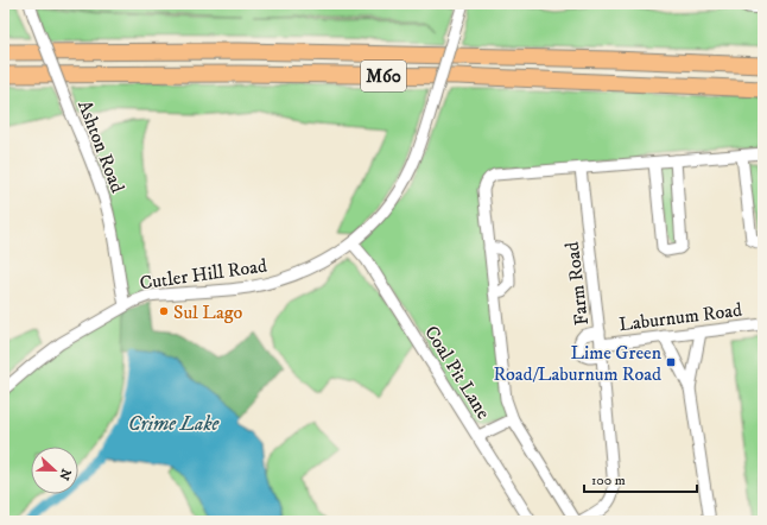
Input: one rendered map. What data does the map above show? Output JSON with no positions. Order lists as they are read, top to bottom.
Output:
{
  "streets": {
    "highway": ["M60"],
    "street": [
      "Ashton Road",
      "Cutler Hill Road",
      "Farm Road",
      "Laburnum Road",
      "Coal Pit Lane"
    ]
  },
  "crossings": [
    ["Ashton Road", "Cutler Hill Road"],
    ["Cutler Hill Road", "Coal Pit Lane"],
    ["Farm Road", "Laburnum Road"]
  ],
  "water": ["Crime Lake"],
  "places": {
    "other": ["Sul Lago"],
    "transit": ["Lime Green Road/Laburnum Road"]
  },
  "scale_bar": "100 m",
  "north": "right"
}
